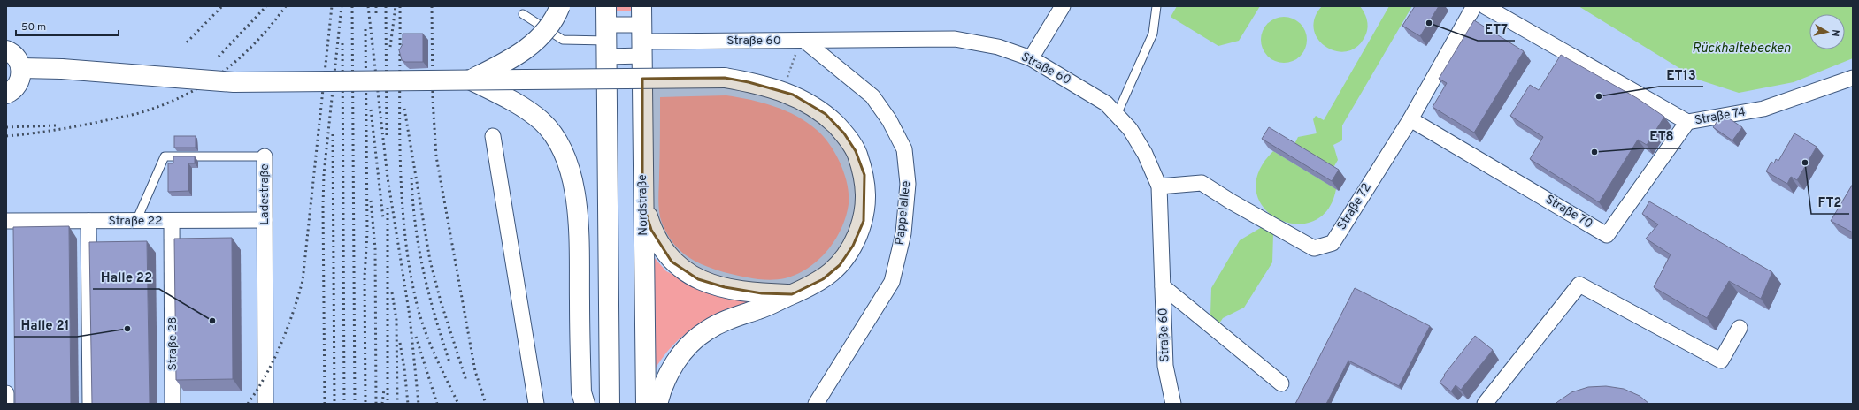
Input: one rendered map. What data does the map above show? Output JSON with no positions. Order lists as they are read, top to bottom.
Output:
{
  "streets": {
    "street": [
      "Straße 60",
      "Straße 74",
      "Ladestraße",
      "Nordstraße",
      "Straße 72",
      "Straße 70",
      "Pappelallee",
      "Straße 22",
      "Straße 28"
    ]
  },
  "crossings": [
    ["Straße 60", "Nordstraße"],
    ["Straße 60", "Straße 72"],
    ["Straße 60", "Pappelallee"],
    ["Straße 74", "Straße 70"],
    ["Ladestraße", "Straße 22"],
    ["Straße 72", "Straße 70"],
    ["Straße 22", "Straße 28"]
  ],
  "water": ["Rückhaltebecken"],
  "places": [
    "ET7",
    "ET13",
    "ET8",
    "FT2",
    "Halle 22",
    "Halle 21"
  ],
  "scale_bar": "50 m",
  "north": "right"
}
